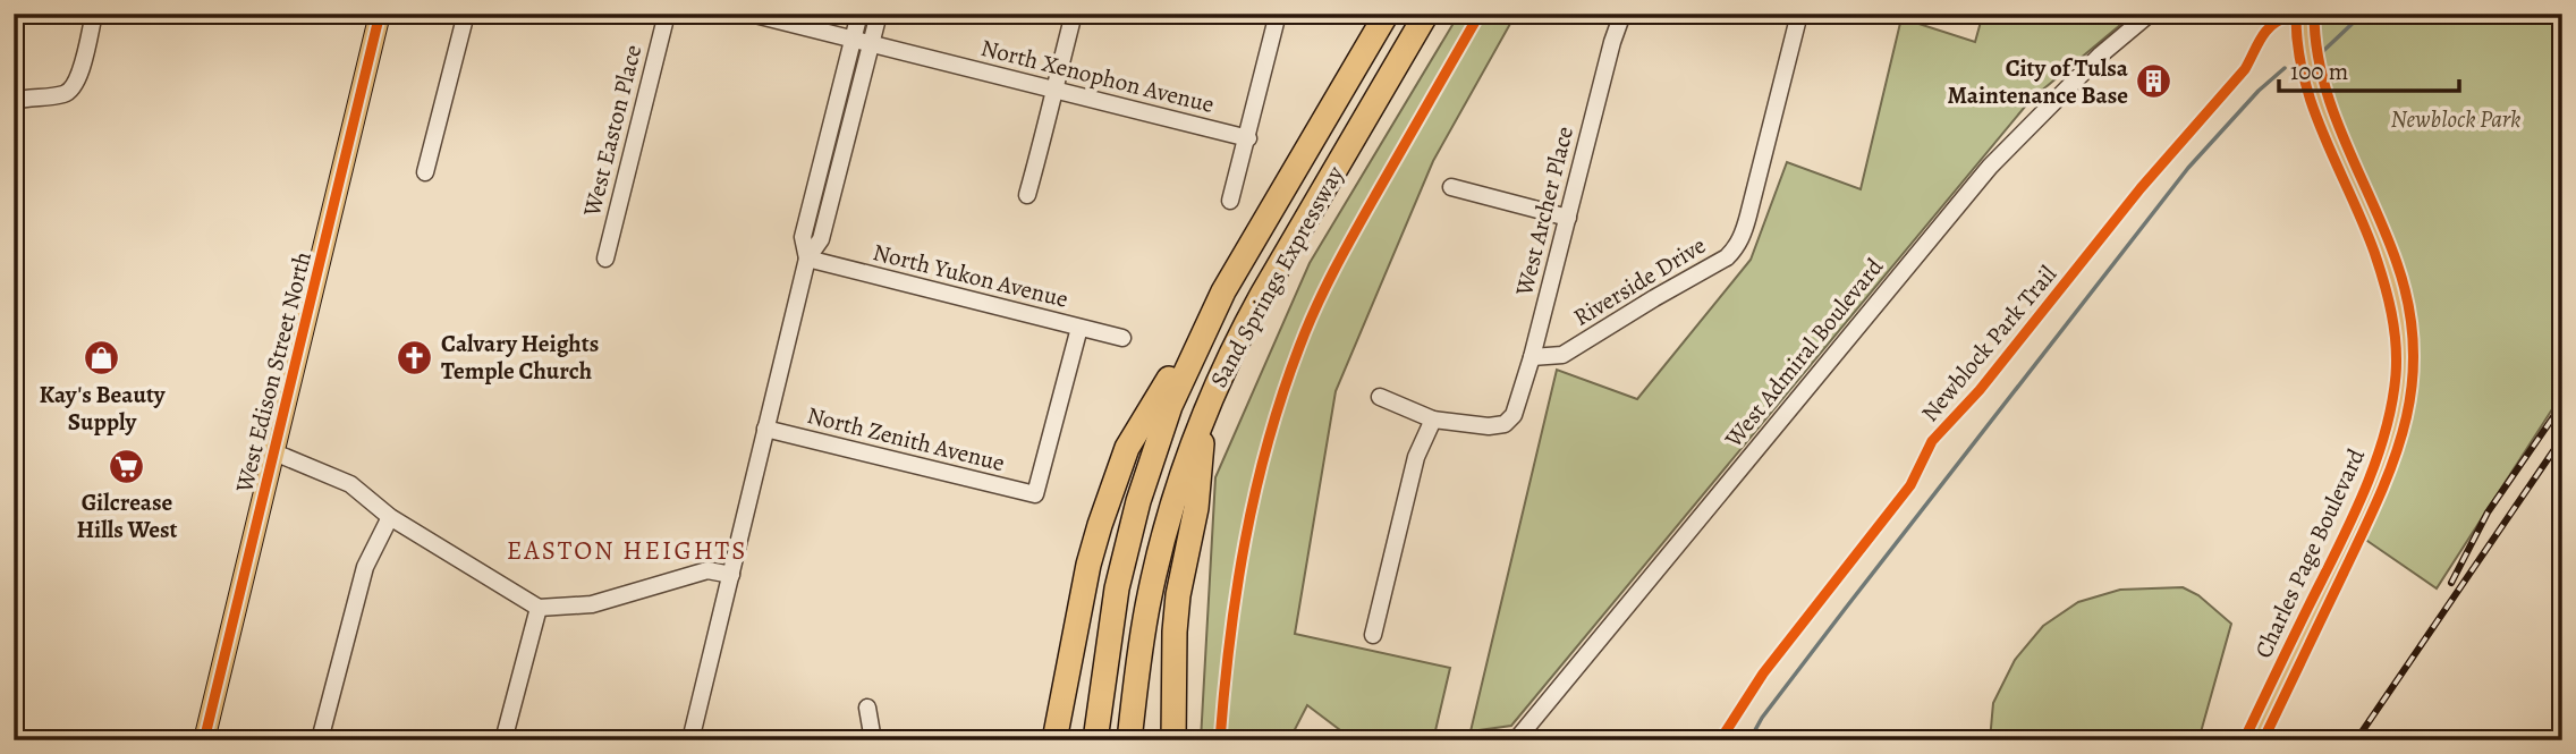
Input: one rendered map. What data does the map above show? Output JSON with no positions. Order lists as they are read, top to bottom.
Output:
{
  "streets": {
    "highway": ["Sand Springs Expressway"],
    "main road": ["West Edison Street North", "Charles Page Boulevard"],
    "street": [
      "North Xenophon Avenue",
      "West Easton Place",
      "West Archer Place",
      "North Yukon Avenue",
      "Riverside Drive",
      "West Admiral Boulevard",
      "North Zenith Avenue"
    ],
    "cycle path": ["Newblock Park Trail"]
  },
  "crossings": [
    ["West Archer Place", "Riverside Drive"],
    ["North Yukon Avenue", "North Zenith Avenue"]
  ],
  "districts": ["EASTON HEIGHTS"],
  "parks": ["Newblock Park"],
  "places": {
    "building": ["City of Tulsa Maintenance Base"],
    "church": ["Calvary Heights Temple Church"],
    "shop": ["Kay's Beauty Supply"],
    "supermarket": ["Gilcrease Hills West"]
  },
  "scale_bar": "100 m"
}
